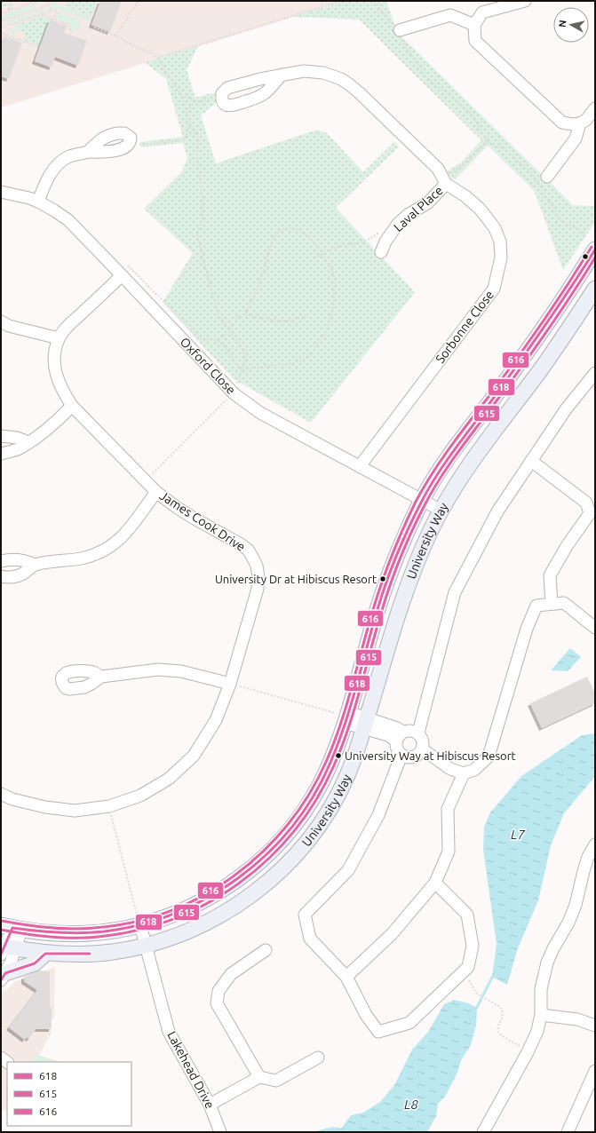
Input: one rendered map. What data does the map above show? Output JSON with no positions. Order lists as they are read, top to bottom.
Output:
{
  "streets": {
    "main road": ["University Way"],
    "street": [
      "Laval Place",
      "Sorbonne Close",
      "Oxford Close",
      "James Cook Drive",
      "Lakehead Drive"
    ]
  },
  "crossings": [
    ["Laval Place", "Sorbonne Close"],
    ["Sorbonne Close", "Oxford Close"],
    ["Oxford Close", "James Cook Drive"],
    ["Oxford Close", "University Way"],
    ["University Way", "Lakehead Drive"]
  ],
  "water": ["L7", "L8"],
  "places": ["University Dr at Hibiscus Resort", "University Way at Hibiscus Resort"],
  "lines": ["transit line 616", "transit line 618", "transit line 615"],
  "legend": ["618", "615", "616"],
  "north": "left"
}
